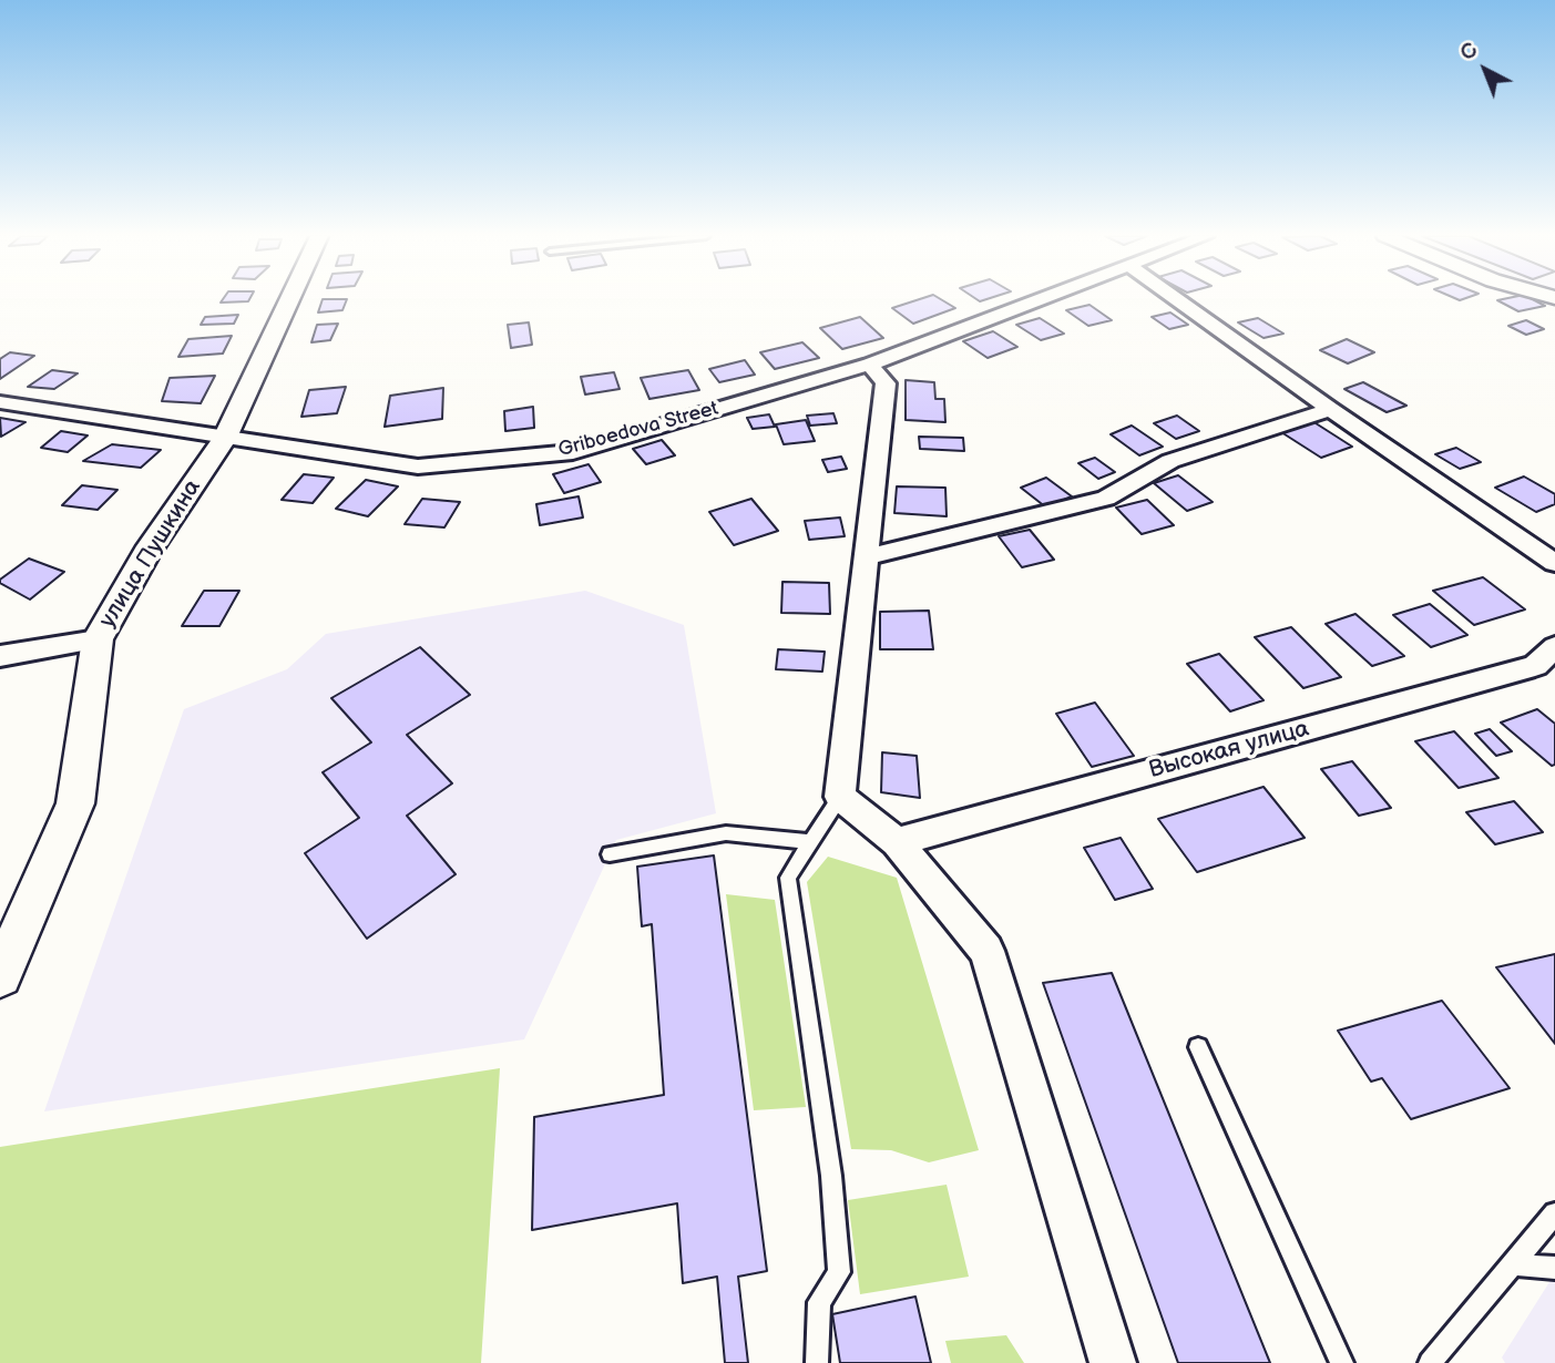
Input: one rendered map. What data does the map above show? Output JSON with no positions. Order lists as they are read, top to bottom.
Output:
{
  "streets": {
    "street": ["Griboedova Street", "улица Пушкина", "Высокая улица"]
  },
  "crossings": [
    ["Griboedova Street", "улица Пушкина"]
  ],
  "north": "top left"
}
